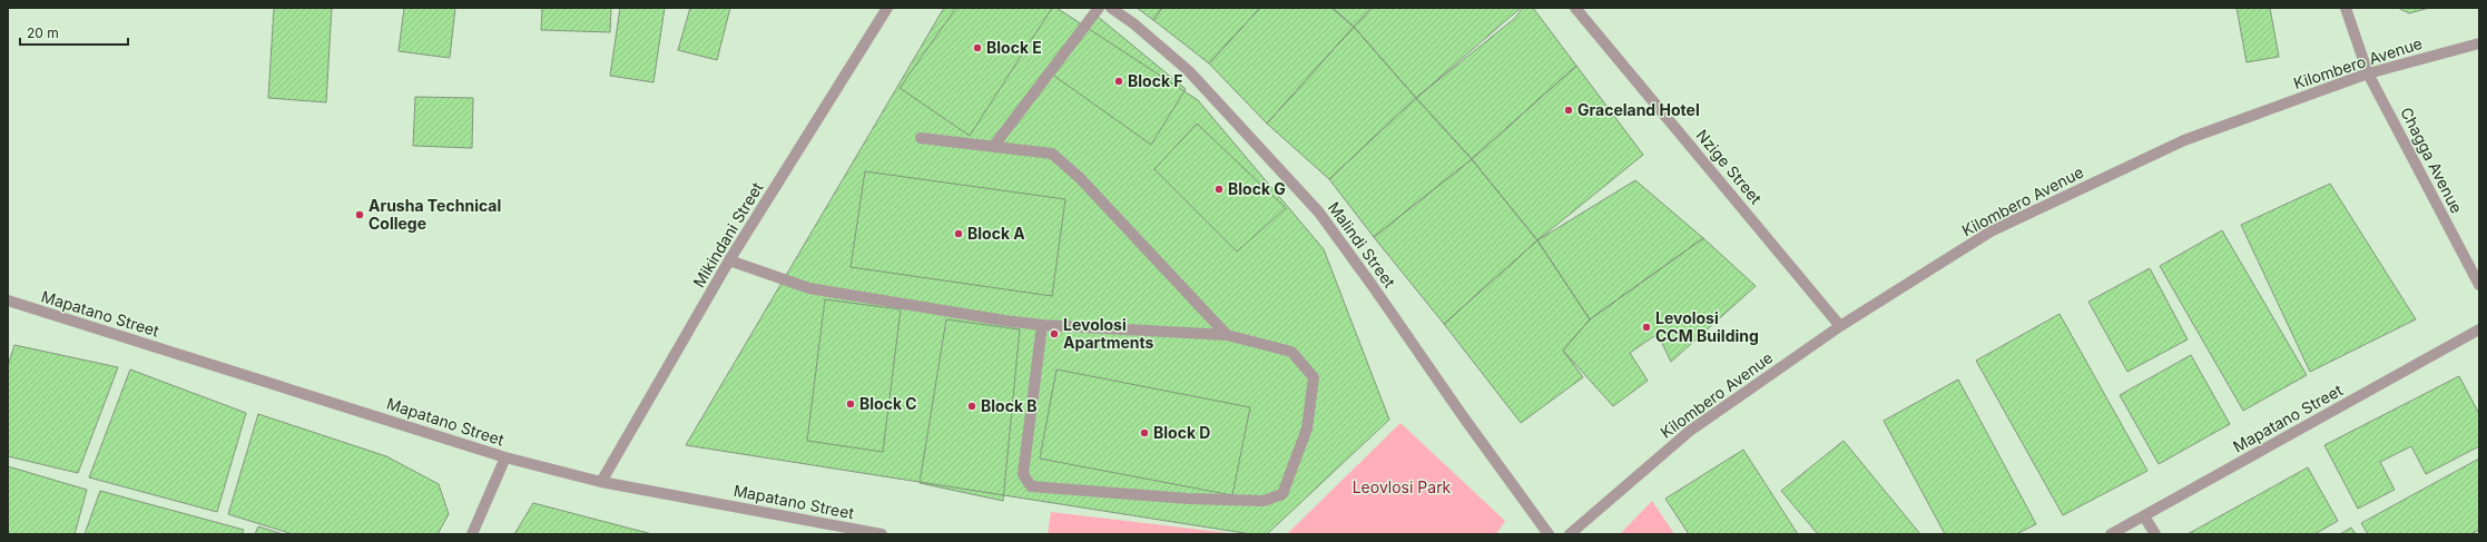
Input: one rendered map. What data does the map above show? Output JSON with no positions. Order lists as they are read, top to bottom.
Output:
{
  "streets": {
    "street": [
      "Kilombero Avenue",
      "Chagga Avenue",
      "Nzige Street",
      "Mikindani Street",
      "Malindi Street",
      "Mapatano Street"
    ]
  },
  "crossings": [
    ["Kilombero Avenue", "Chagga Avenue"],
    ["Kilombero Avenue", "Nzige Street"],
    ["Mikindani Street", "Mapatano Street"]
  ],
  "parks": ["Leovlosi Park"],
  "places": [
    "Block E",
    "Block F",
    "Graceland Hotel",
    "Block G",
    "Arusha Technical College",
    "Block A",
    "Levolosi CCM Building",
    "Levolosi Apartments",
    "Block C",
    "Block B",
    "Block D"
  ],
  "scale_bar": "20 m"
}
